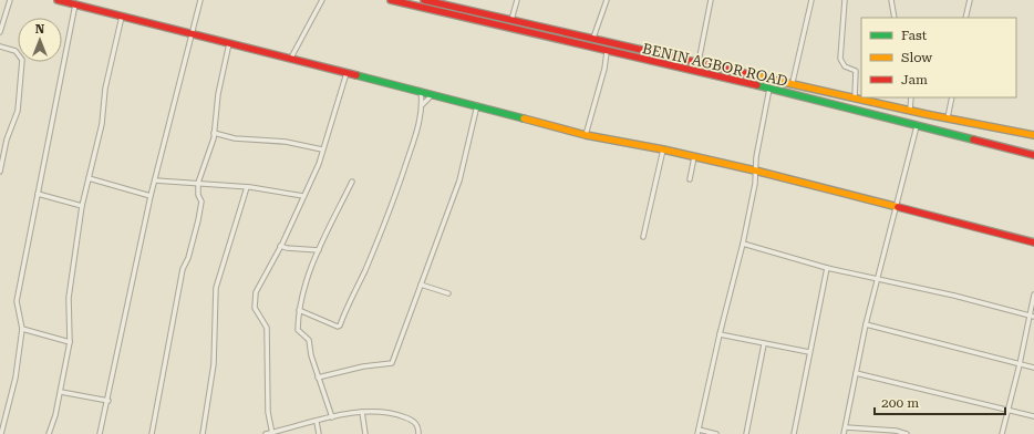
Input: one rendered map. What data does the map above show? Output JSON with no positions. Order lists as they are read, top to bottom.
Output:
{
  "streets": {
    "main road": ["BENIN AGBOR ROAD"]
  },
  "legend": ["Fast", "Slow", "Jam"],
  "scale_bar": "200 m",
  "north": "top"
}
